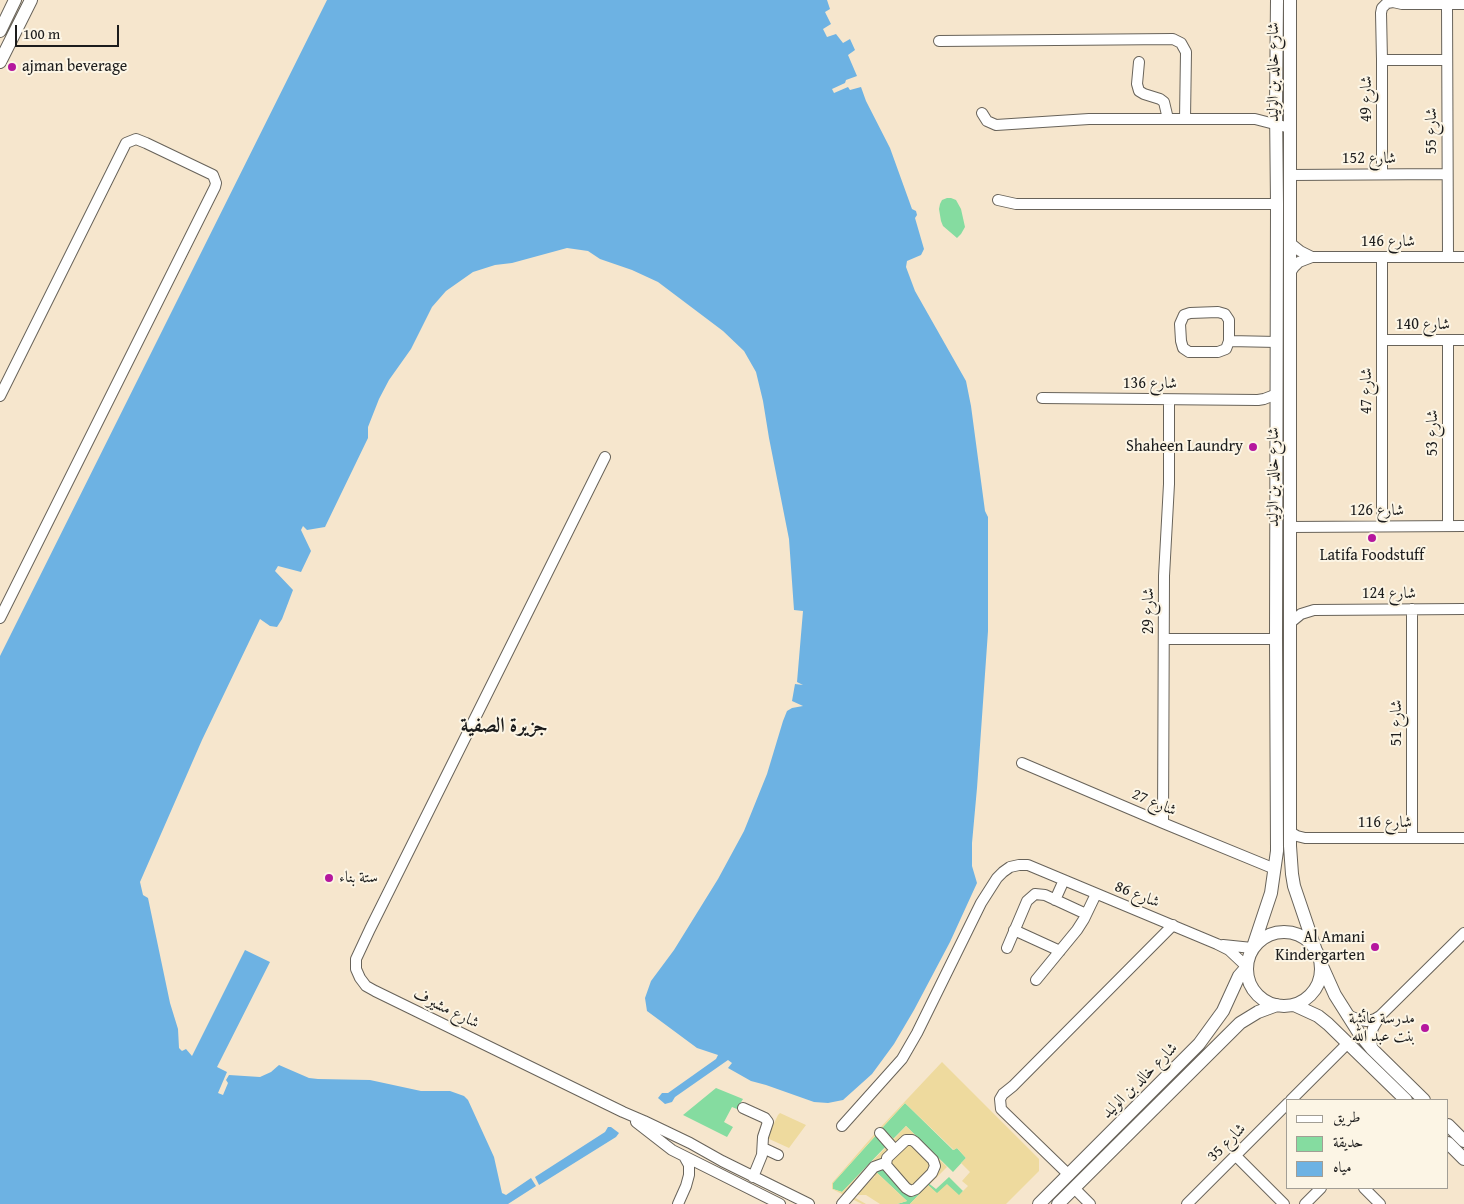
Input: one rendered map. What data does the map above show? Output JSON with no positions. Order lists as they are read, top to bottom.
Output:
{
  "streets": {
    "main road": ["شارع خالد بن الوليد"],
    "street": [
      "شارع 49",
      "شارع 55",
      "شارع 152",
      "شارع 146",
      "شارع 140",
      "شارع 136",
      "شارع 47",
      "شارع 53",
      "شارع 126",
      "شارع 124",
      "شارع 29",
      "شارع 51",
      "شارع 27",
      "شارع 116",
      "شارع 86",
      "شارع مشيرف",
      "شارع 35"
    ]
  },
  "crossings": [
    ["شارع خالد بن الوليد", "شارع 152"],
    ["شارع خالد بن الوليد", "شارع 136"],
    ["شارع خالد بن الوليد", "شارع 126"],
    ["شارع خالد بن الوليد", "شارع 124"],
    ["شارع خالد بن الوليد", "شارع 27"],
    ["شارع خالد بن الوليد", "شارع 116"],
    ["شارع خالد بن الوليد", "شارع 86"],
    ["شارع 49", "شارع 55"],
    ["شارع 49", "شارع 152"],
    ["شارع 55", "شارع 152"],
    ["شارع 55", "شارع 146"],
    ["شارع 146", "شارع 47"],
    ["شارع 140", "شارع 47"],
    ["شارع 140", "شارع 53"],
    ["شارع 136", "شارع 29"],
    ["شارع 47", "شارع 126"],
    ["شارع 53", "شارع 126"],
    ["شارع 124", "شارع 51"],
    ["شارع 29", "شارع 27"],
    ["شارع 51", "شارع 116"]
  ],
  "districts": ["جزيرة الصفية"],
  "places": [
    "ajman beverage",
    "Shaheen Laundry",
    "Latifa Foodstuff",
    "ستة بناء",
    "Al Amani Kindergarten",
    "مدرسة عائشة بنت عبد الله"
  ],
  "legend": ["طريق", "حديقة", "مياه"],
  "scale_bar": "100 m"
}
